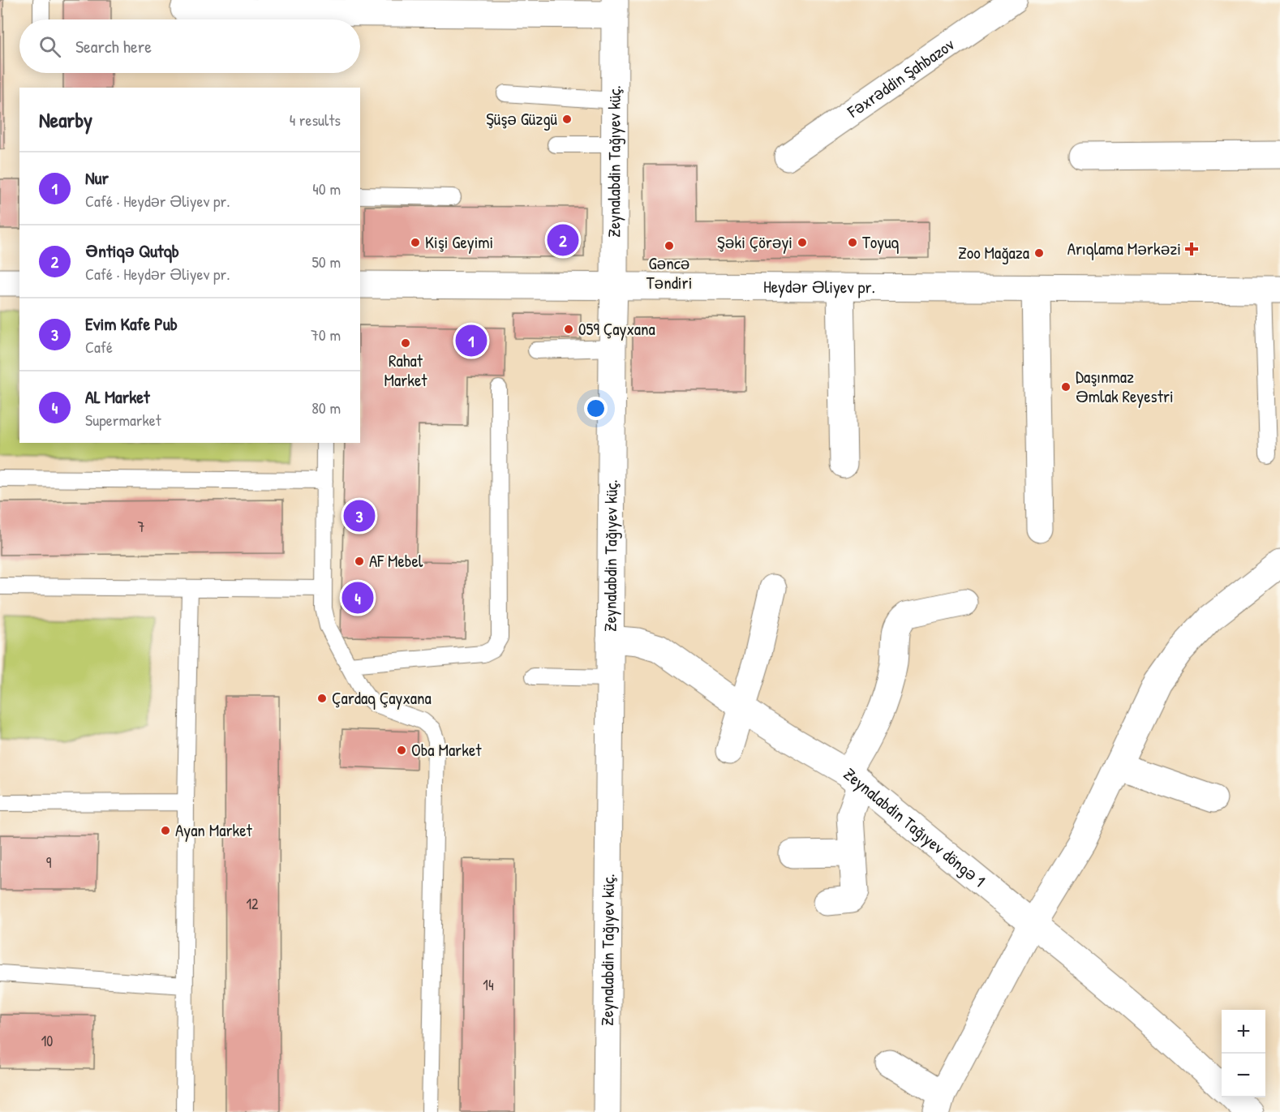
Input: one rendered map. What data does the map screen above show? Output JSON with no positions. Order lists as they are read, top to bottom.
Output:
{
  "streets": {
    "street": [
      "Fəxrəddin Şahbazov",
      "Zeynalabdin Tağıyev küç.",
      "Heydər Əliyev pr.",
      "Zeynalabdin Tağıyev döngə 1"
    ]
  },
  "crossings": [
    ["Zeynalabdin Tağıyev küç.", "Heydər Əliyev pr."],
    ["Zeynalabdin Tağıyev küç.", "Zeynalabdin Tağıyev döngə 1"]
  ],
  "places": {
    "other": [
      "Şüşə Güzgü",
      "Kişi Geyimi",
      "Şəki Çörəyi",
      "Toyuq",
      "Gəncə Təndiri",
      "Zoo Mağaza",
      "059 Çayxana",
      "Rahat Market",
      "Daşınmaz Əmlak Reyestri",
      "AF Mebel",
      "Çardaq Çayxana",
      "Oba Market",
      "Ayan Market"
    ],
    "health": ["Arıqlama Mərkəzi"]
  },
  "house_numbers": [
    "7",
    "9",
    "12",
    "14",
    "10"
  ],
  "page": {
    "search": "Search here",
    "heading": ["Nearby", "4 results"],
    "list": [
      {
        "mark": "1",
        "name": "Nur",
        "note": "Café · Heydər Əliyev pr.",
        "value": "40 m"
      },
      {
        "mark": "2",
        "name": "Əntiqə Qutqb",
        "note": "Café · Heydər Əliyev pr.",
        "value": "50 m"
      },
      {
        "mark": "3",
        "name": "Evim Kafe Pub",
        "note": "Café",
        "value": "70 m"
      },
      {
        "mark": "4",
        "name": "AL Market",
        "note": "Supermarket",
        "value": "80 m"
      }
    ],
    "pins": [
      "2",
      "1",
      "3",
      "4"
    ],
    "map_buttons": ["+", "−"]
  }
}
